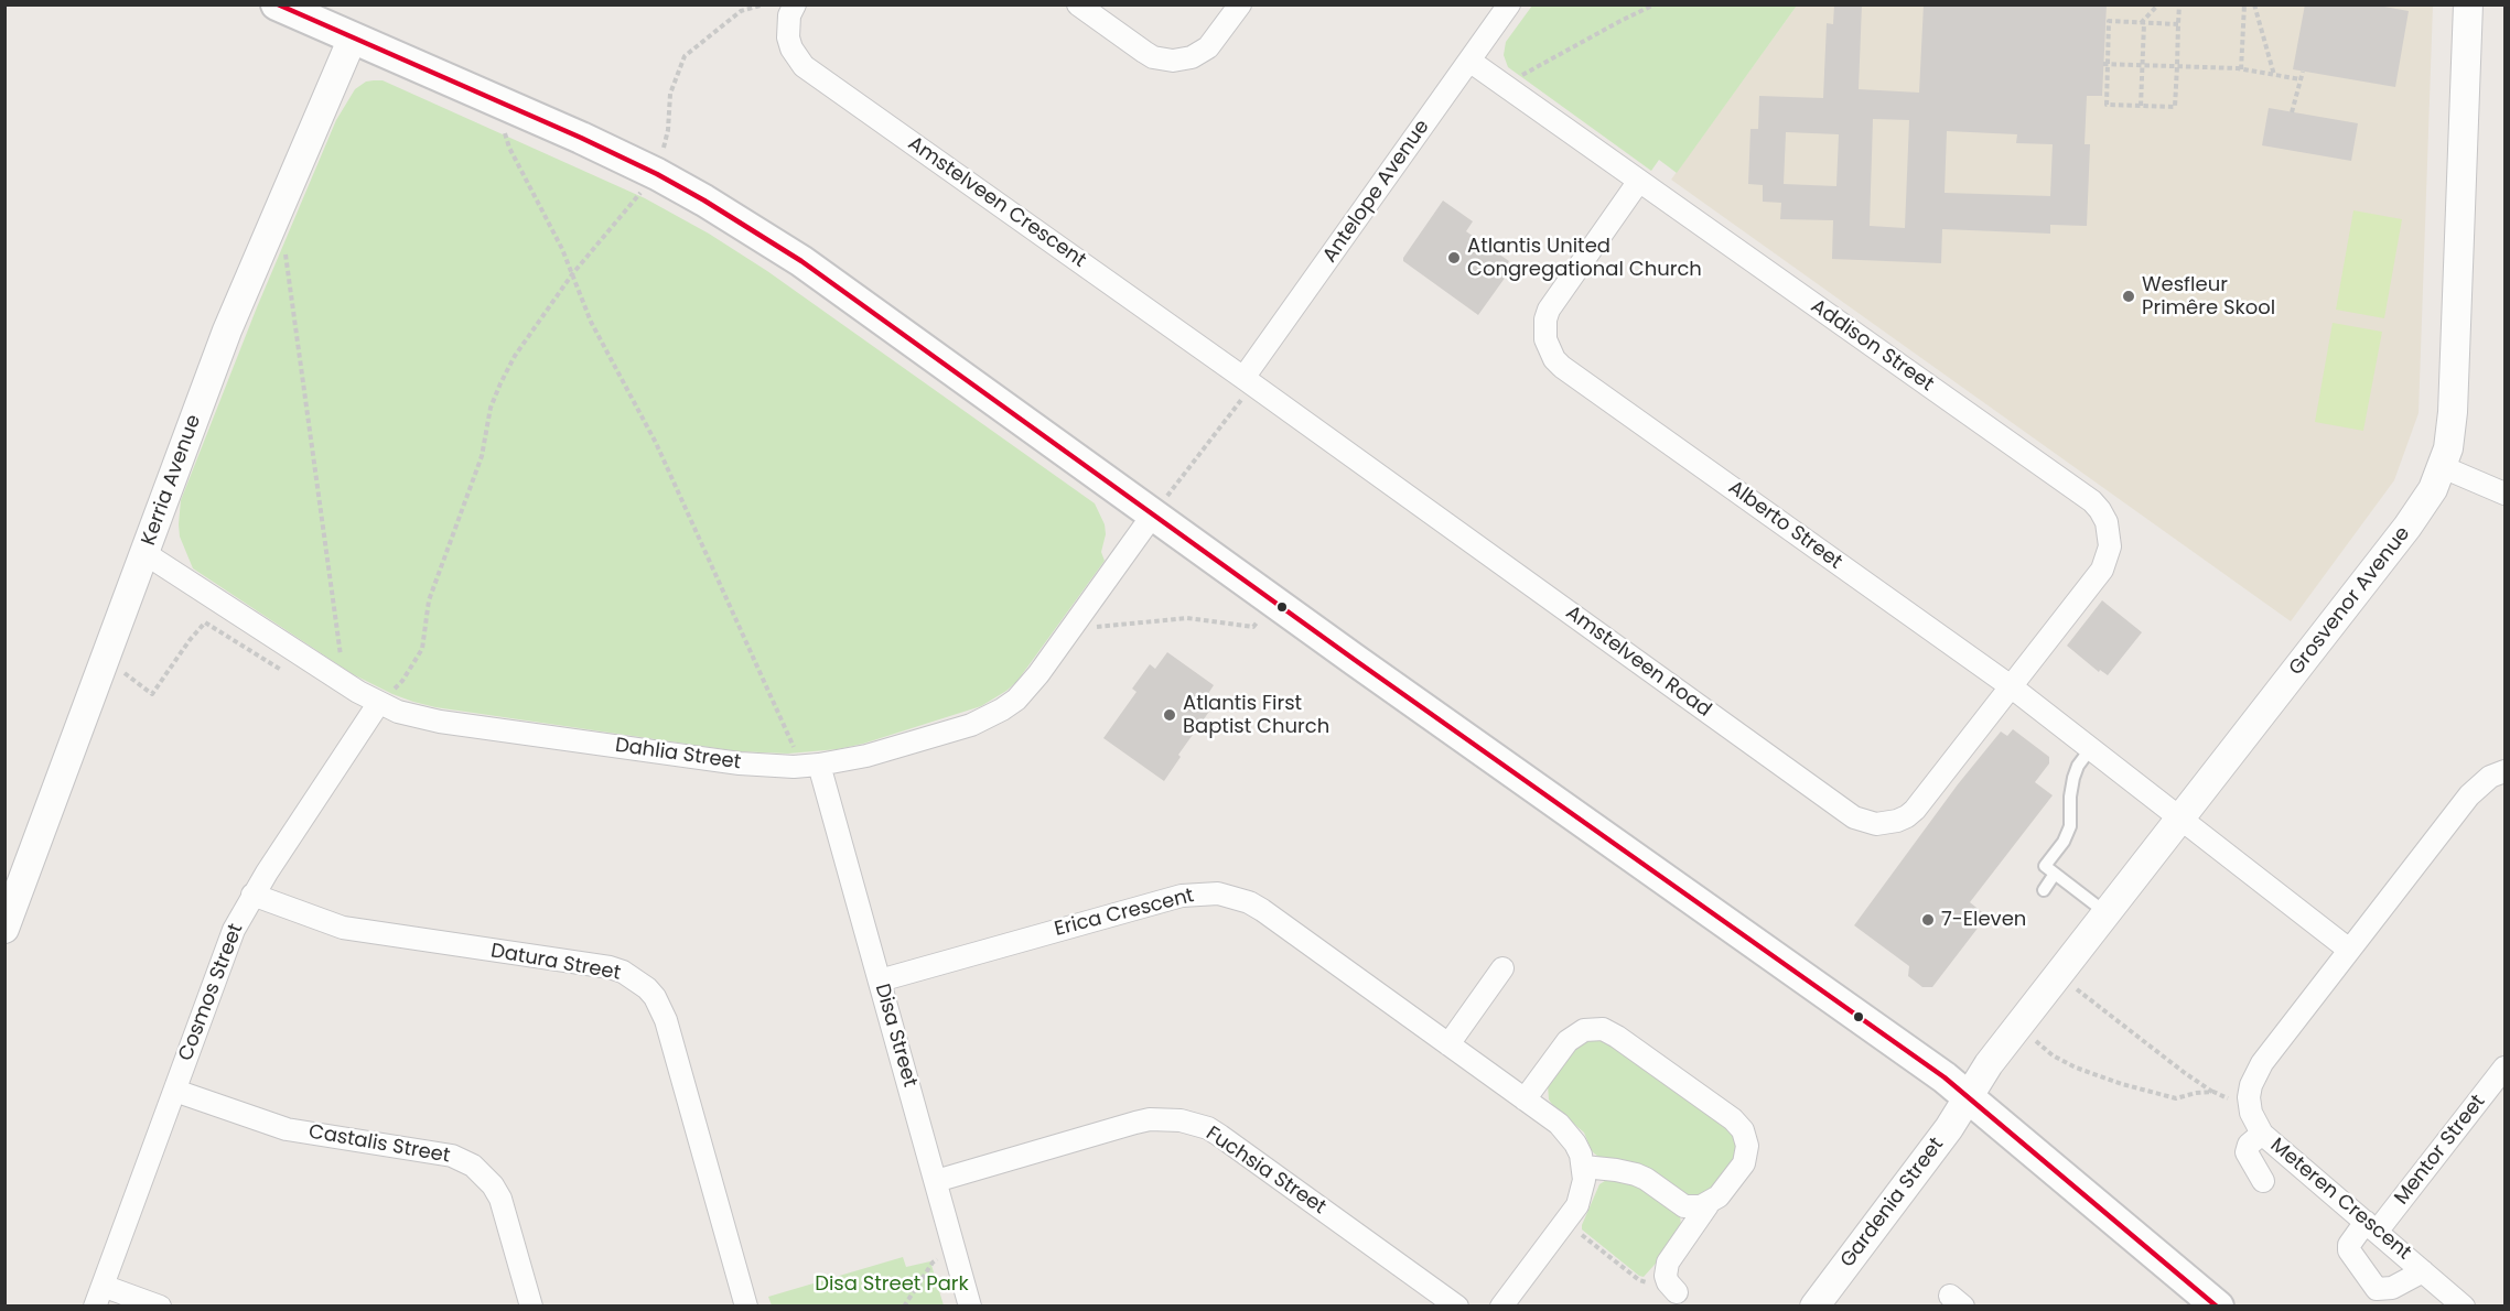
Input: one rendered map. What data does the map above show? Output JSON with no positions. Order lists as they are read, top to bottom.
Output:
{
  "streets": {
    "street": [
      "Antelope Avenue",
      "Amstelveen Crescent",
      "Addison Street",
      "Kerria Avenue",
      "Alberto Street",
      "Grosvenor Avenue",
      "Amstelveen Road",
      "Dahlia Street",
      "Erica Crescent",
      "Datura Street",
      "Cosmos Street",
      "Disa Street",
      "Castalis Street",
      "Mentor Street",
      "Fuchsia Street",
      "Meteren Crescent",
      "Gardenia Street"
    ]
  },
  "crossings": [
    ["Antelope Avenue", "Amstelveen Crescent"],
    ["Antelope Avenue", "Addison Street"],
    ["Antelope Avenue", "Amstelveen Road"],
    ["Amstelveen Crescent", "Amstelveen Road"],
    ["Addison Street", "Alberto Street"],
    ["Addison Street", "Amstelveen Road"],
    ["Kerria Avenue", "Dahlia Street"],
    ["Alberto Street", "Grosvenor Avenue"],
    ["Alberto Street", "Amstelveen Road"],
    ["Grosvenor Avenue", "Gardenia Street"],
    ["Dahlia Street", "Cosmos Street"],
    ["Dahlia Street", "Disa Street"],
    ["Erica Crescent", "Disa Street"],
    ["Datura Street", "Cosmos Street"],
    ["Cosmos Street", "Castalis Street"],
    ["Disa Street", "Fuchsia Street"],
    ["Mentor Street", "Meteren Crescent"]
  ],
  "parks": ["Disa Street Park"],
  "places": [
    "Atlantis United Congregational Church",
    "Wesfleur Primêre Skool",
    "Atlantis First Baptist Church",
    "7-Eleven"
  ]
}
